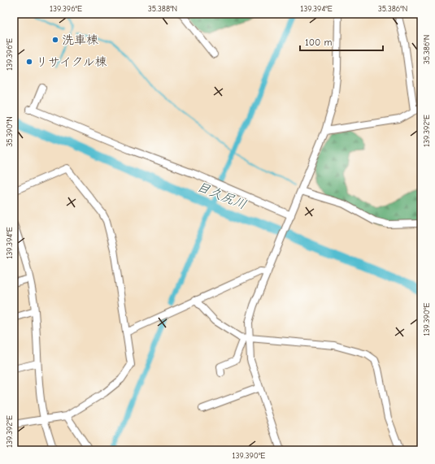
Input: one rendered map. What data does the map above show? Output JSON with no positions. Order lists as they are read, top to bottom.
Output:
{
  "water": ["目久尻川"],
  "places": ["洗車棟", "リサイクル棟"],
  "scale_bar": "100 m",
  "coordinates": [
    "139.396°E",
    "35.388°N",
    "139.394°E",
    "35.386°N",
    "139.392°E",
    "35.390°N",
    "139.390°E"
  ]
}
